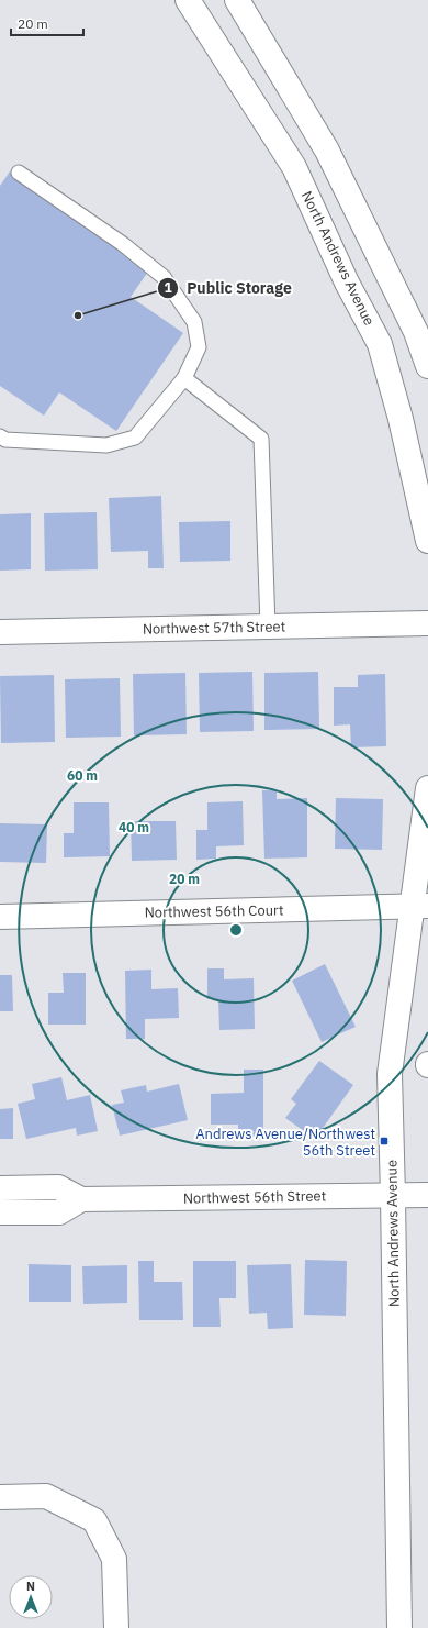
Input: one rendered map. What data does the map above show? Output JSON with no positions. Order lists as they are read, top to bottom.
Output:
{
  "streets": {
    "main road": [
      "North Andrews Avenue",
      "Northwest 57th Street",
      "Northwest 56th Court",
      "Northwest 56th Street"
    ]
  },
  "crossings": [
    ["North Andrews Avenue", "Northwest 56th Court"],
    ["North Andrews Avenue", "Northwest 56th Street"]
  ],
  "places": {
    "other": ["Public Storage"],
    "transit": ["Andrews Avenue/Northwest 56th Street"]
  },
  "scale_bar": "20 m",
  "north": "top",
  "rings": ["60 m", "40 m", "20 m"]
}
